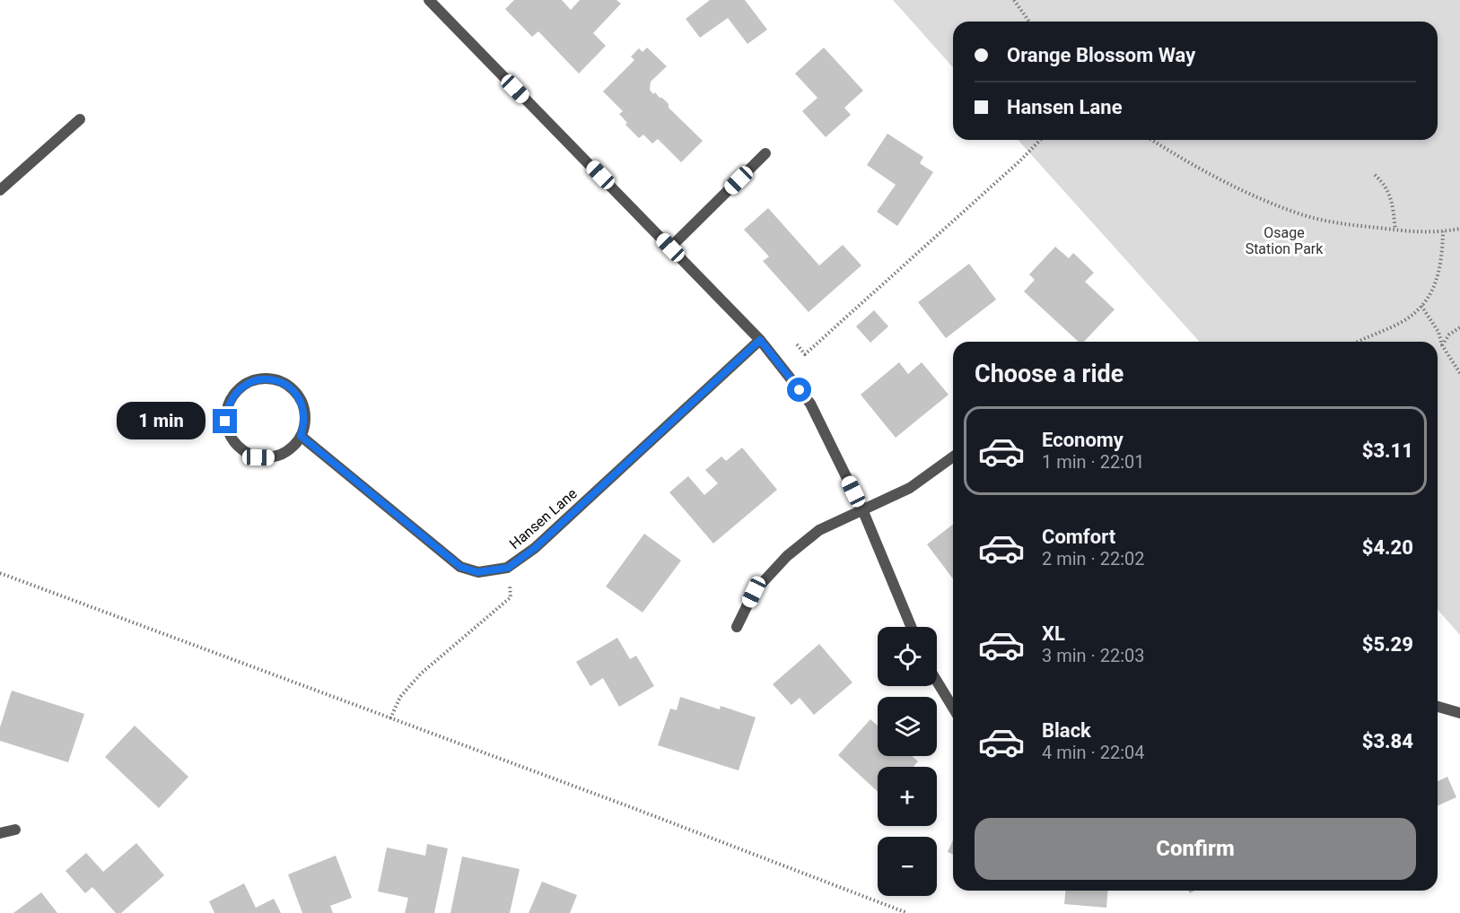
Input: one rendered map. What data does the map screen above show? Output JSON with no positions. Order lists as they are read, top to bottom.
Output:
{
  "streets": {
    "street": ["Hansen Lane"]
  },
  "parks": ["Osage Station Park"],
  "page": {
    "banner": ["Orange Blossom Way", "Hansen Lane"],
    "heading": "Choose a ride",
    "bubble": "1 min",
    "list": [
      {
        "name": "Economy",
        "note": "1 min · 22:01",
        "value": "$3.11"
      },
      {
        "name": "Comfort",
        "note": "2 min · 22:02",
        "value": "$4.20"
      },
      {
        "name": "XL",
        "note": "3 min · 22:03",
        "value": "$5.29"
      },
      {
        "name": "Black",
        "note": "4 min · 22:04",
        "value": "$3.84"
      }
    ],
    "map_buttons": ["+", "−"],
    "buttons": "Confirm"
  }
}
